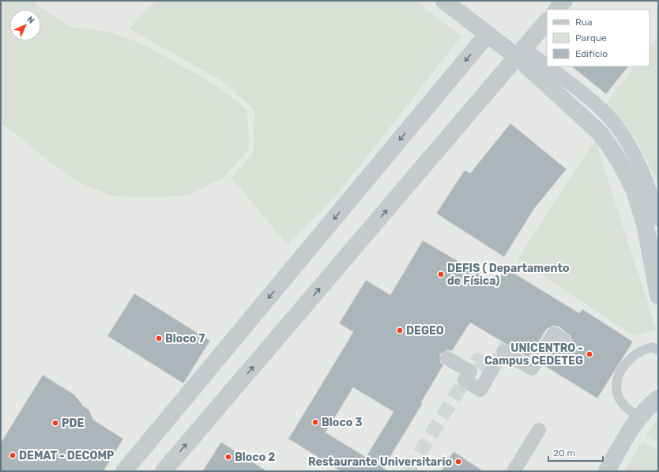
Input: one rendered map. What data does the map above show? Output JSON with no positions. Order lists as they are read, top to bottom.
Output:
{
  "places": [
    "DEFIS ( Departamento de Física)",
    "DEGEO",
    "Bloco 7",
    "UNICENTRO - Campus CEDETEG",
    "Bloco 3",
    "PDE",
    "DEMAT - DECOMP",
    "Bloco 2",
    "Restaurante Universitario"
  ],
  "legend": ["Rua", "Parque", "Edifício"],
  "scale_bar": "20 m",
  "north": "top right"
}
